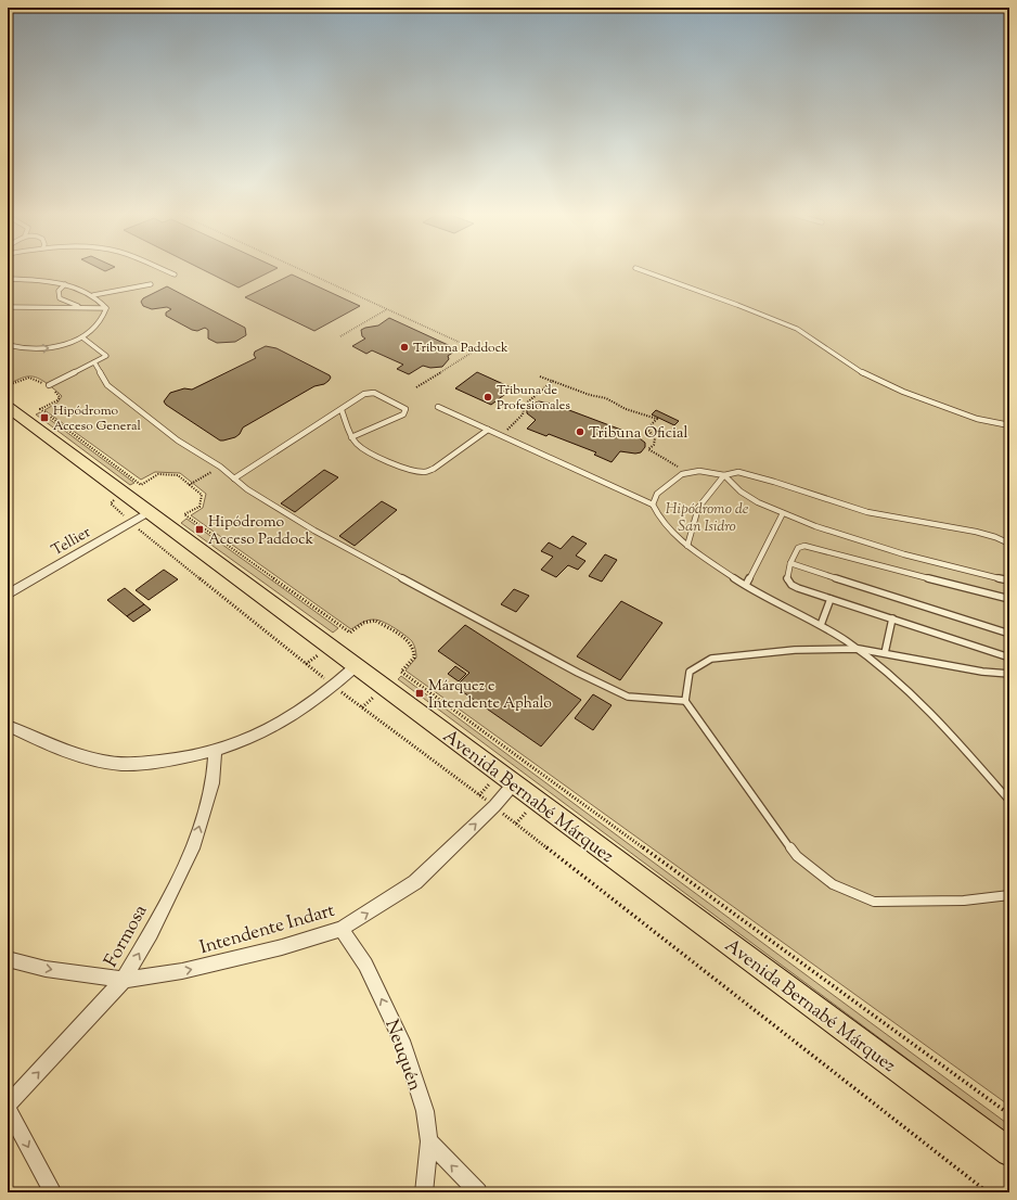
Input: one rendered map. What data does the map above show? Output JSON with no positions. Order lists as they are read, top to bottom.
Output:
{
  "streets": {
    "main road": ["Avenida Bernabé Márquez"],
    "street": [
      "Tellier",
      "Intendente Indart",
      "Formosa",
      "Neuquén"
    ]
  },
  "crossings": [
    ["Tellier", "Avenida Bernabé Márquez"],
    ["Avenida Bernabé Márquez", "Intendente Indart"],
    ["Intendente Indart", "Formosa"],
    ["Intendente Indart", "Neuquén"]
  ],
  "one_way": ["Intendente Indart", "Formosa", "Neuquén"],
  "parks": ["Hipódromo de San Isidro"],
  "places": {
    "other": ["Tribuna Paddock", "Tribuna de Profesionales", "Tribuna Oficial"],
    "transit": ["Hipódromo Acceso General", "Hipódromo Acceso Paddock", "Márquez e Intendente Aphalo"]
  }
}
